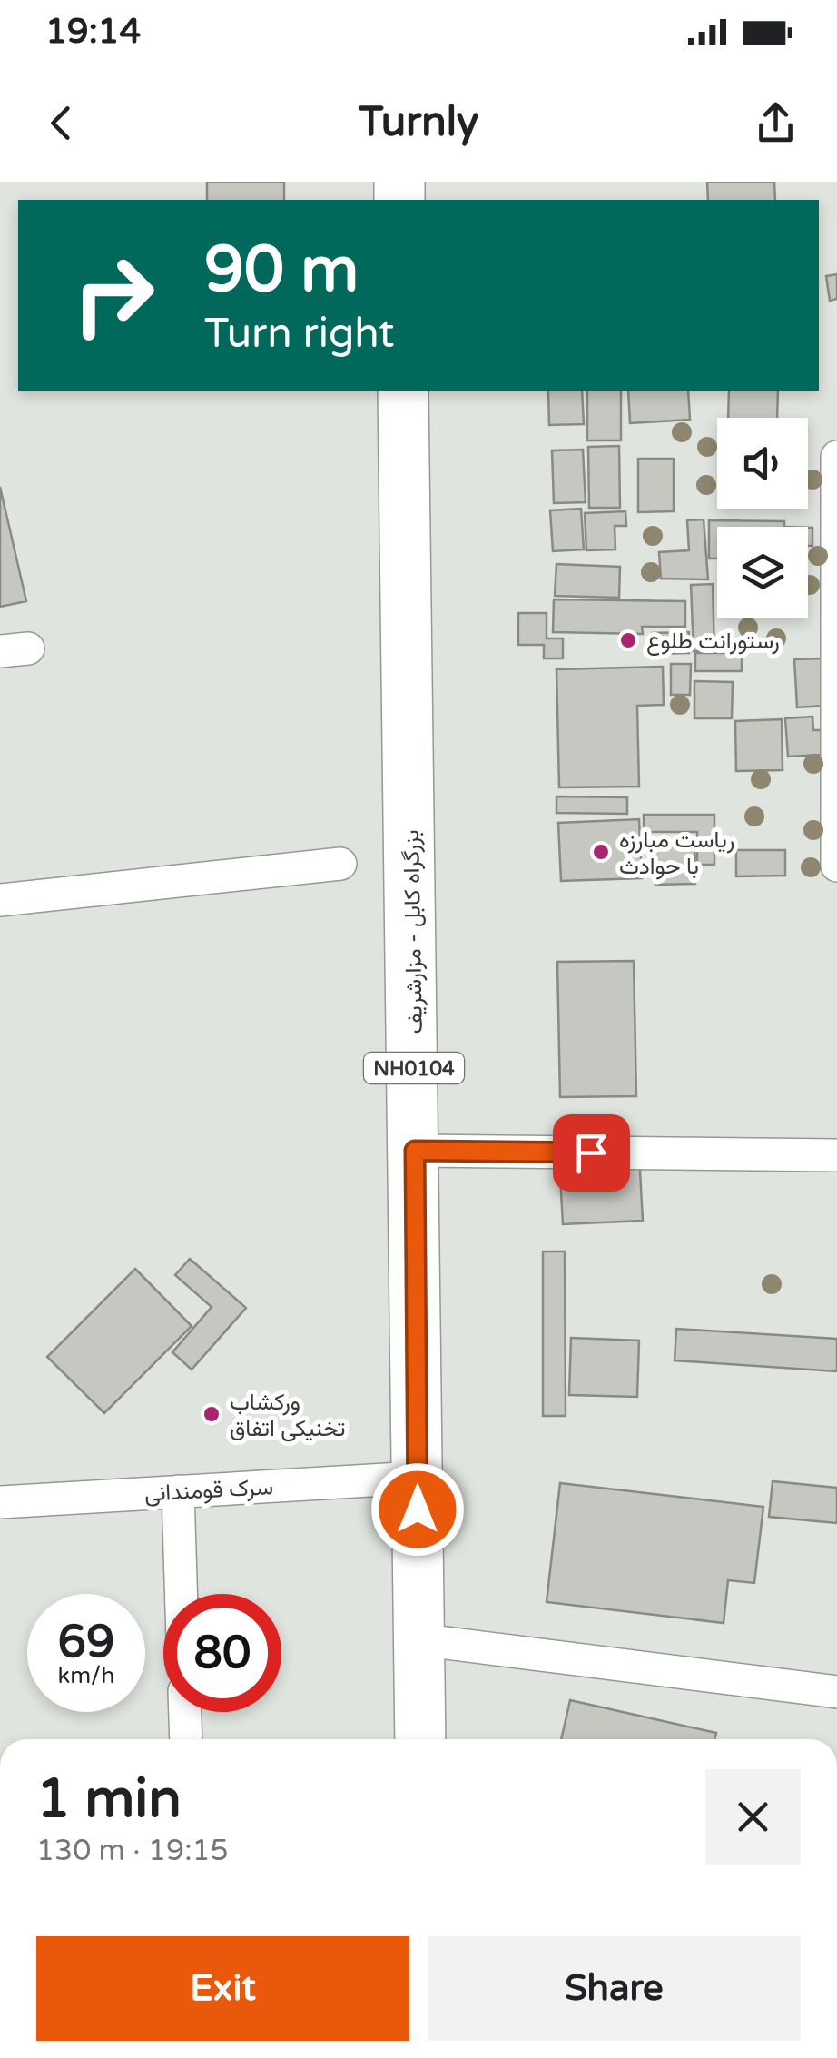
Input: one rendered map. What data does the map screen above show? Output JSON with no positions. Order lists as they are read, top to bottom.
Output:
{
  "streets": {
    "highway": ["بزرگراه کابل - مزارشریف", "NH0104"],
    "street": ["سرک قومندانی"]
  },
  "crossings": [
    ["بزرگراه کابل - مزارشریف", "سرک قومندانی"]
  ],
  "places": ["رستورانت طلوع", "ریاست مبارزه با حوادث", "ورکشاب تخنیکی اتفاق"],
  "page": {
    "status": "19:14",
    "header": "Turnly",
    "turn": ["90 m", "Turn right"],
    "speed": "69 km/h",
    "limit": "80",
    "heading": ["1 min", "130 m · 19:15"],
    "buttons": ["Exit", "Share"]
  }
}
